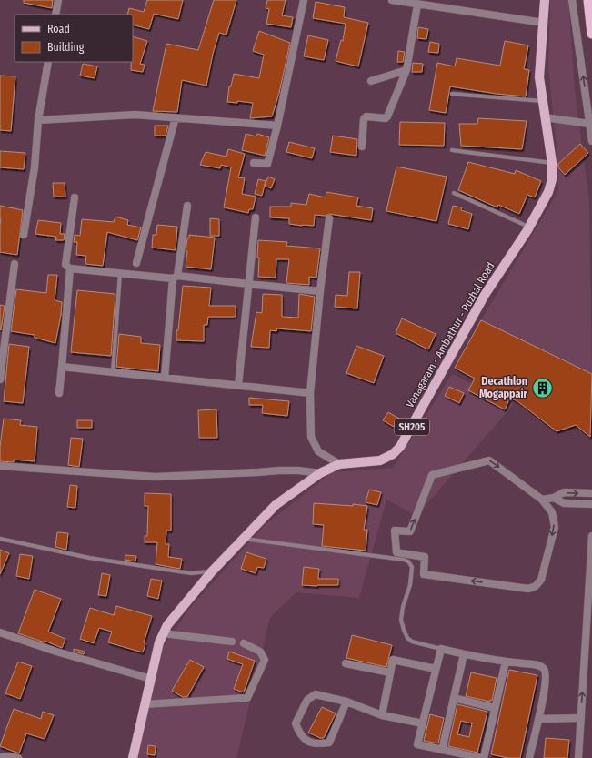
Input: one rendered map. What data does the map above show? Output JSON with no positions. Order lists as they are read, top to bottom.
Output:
{
  "streets": {
    "main road": ["Vanagaram - Ambathur - Puzhal Road", "SH205"]
  },
  "places": {
    "building": ["Decathlon Mogappair"]
  },
  "legend": ["Road", "Building"]
}
